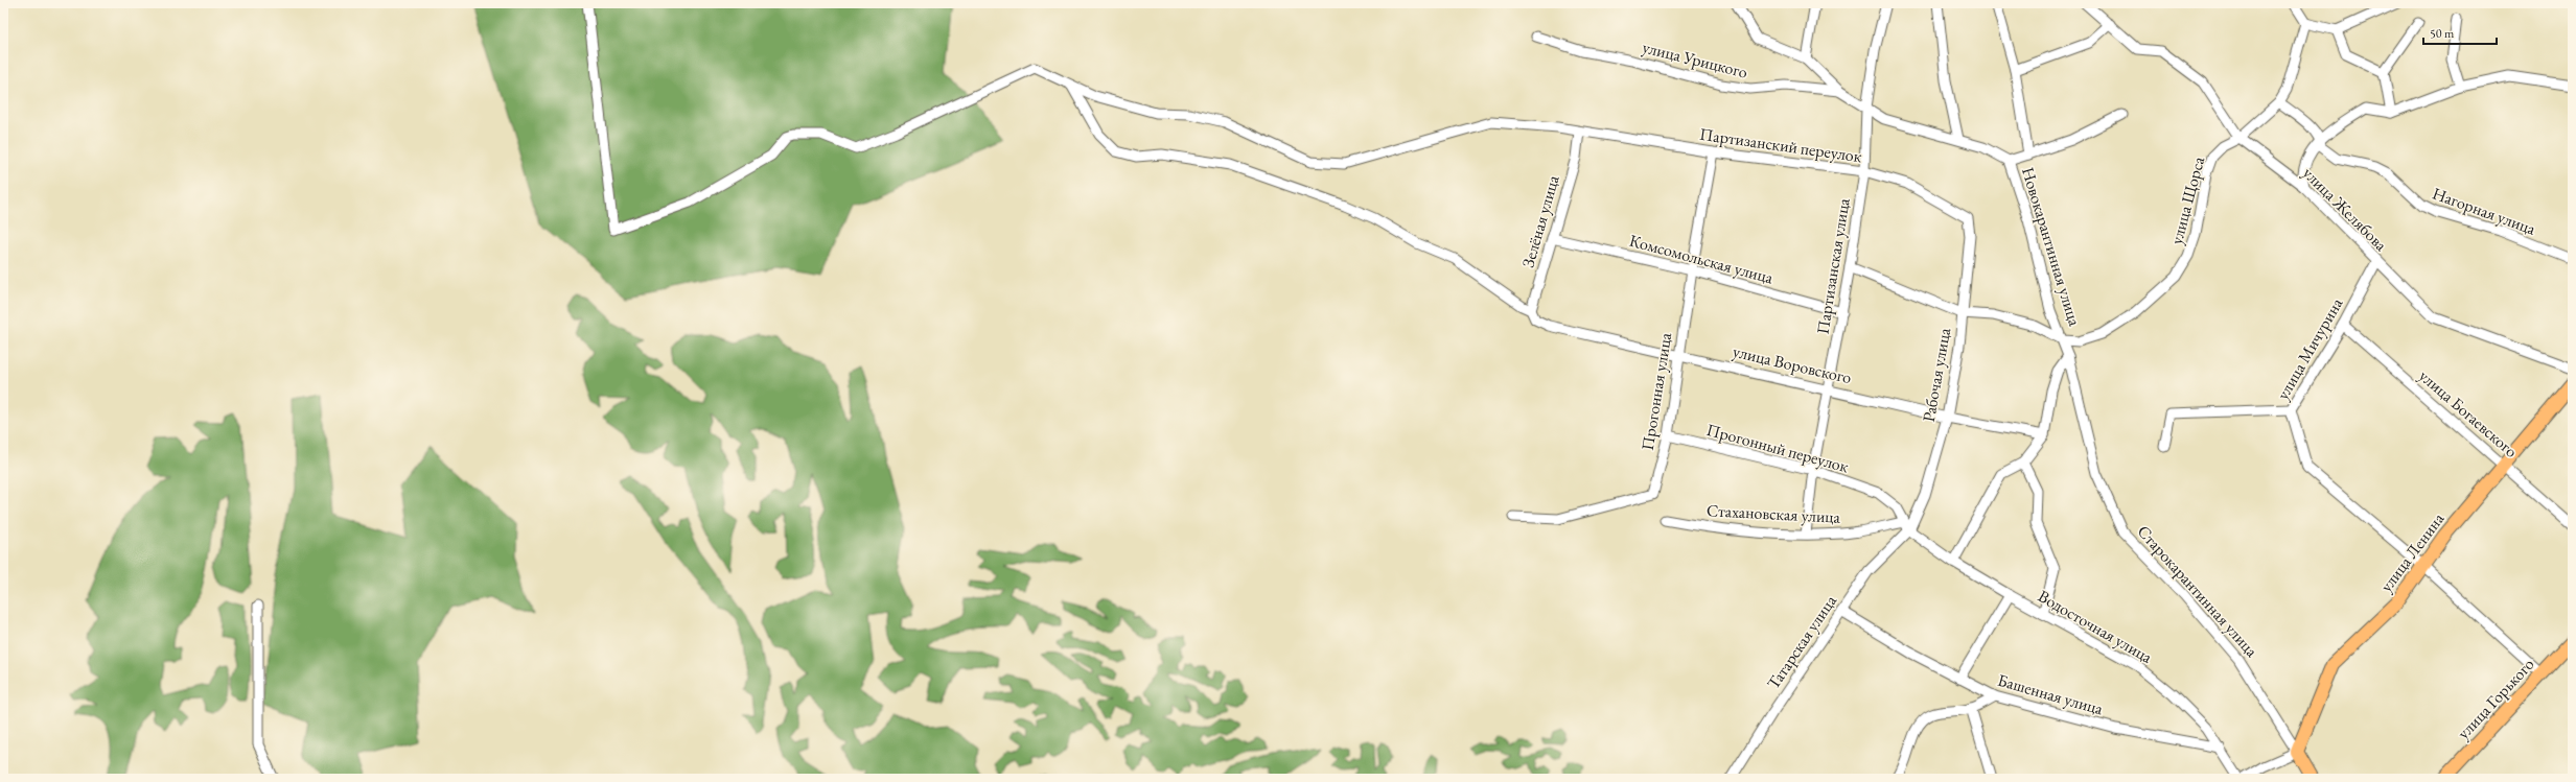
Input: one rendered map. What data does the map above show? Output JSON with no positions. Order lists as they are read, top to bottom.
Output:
{
  "streets": {
    "main road": ["улица Ленина", "Старокарантинная улица", "улица Горького"],
    "street": [
      "улица Урицкого",
      "Партизанский переулок",
      "улица Щорса",
      "улица Желябова",
      "Нагорная улица",
      "Зелёная улица",
      "Новокарантинная улица",
      "Комсомольская улица",
      "Партизанская улица",
      "улица Мичурина",
      "улица Воровского",
      "Рабочая улица",
      "Прогонная улица",
      "улица Богаевского",
      "Прогонный переулок",
      "Стахановская улица",
      "Водосточная улица",
      "Татарская улица",
      "Башенная улица"
    ]
  },
  "crossings": [
    ["улица Урицкого", "Новокарантинная улица"],
    ["улица Урицкого", "Партизанская улица"],
    ["Партизанский переулок", "Зелёная улица"],
    ["Партизанский переулок", "Партизанская улица"],
    ["Партизанский переулок", "Рабочая улица"],
    ["Партизанский переулок", "Прогонная улица"],
    ["улица Щорса", "улица Желябова"],
    ["улица Щорса", "Нагорная улица"],
    ["улица Щорса", "Новокарантинная улица"],
    ["улица Желябова", "улица Мичурина"],
    ["Зелёная улица", "Комсомольская улица"],
    ["Зелёная улица", "улица Воровского"],
    ["Новокарантинная улица", "Старокарантинная улица"],
    ["Комсомольская улица", "Партизанская улица"],
    ["Комсомольская улица", "Прогонная улица"],
    ["Партизанская улица", "улица Воровского"],
    ["Партизанская улица", "Прогонный переулок"],
    ["Партизанская улица", "Стахановская улица"],
    ["улица Мичурина", "улица Богаевского"],
    ["улица Мичурина", "улица Ленина"],
    ["улица Мичурина", "улица Горького"],
    ["улица Воровского", "Рабочая улица"],
    ["улица Воровского", "Прогонная улица"],
    ["Рабочая улица", "Прогонный переулок"],
    ["Рабочая улица", "Стахановская улица"],
    ["Рабочая улица", "Водосточная улица"],
    ["Рабочая улица", "Татарская улица"],
    ["Прогонная улица", "Прогонный переулок"],
    ["улица Богаевского", "улица Ленина"],
    ["Прогонный переулок", "Стахановская улица"],
    ["Прогонный переулок", "Водосточная улица"],
    ["Прогонный переулок", "Татарская улица"],
    ["Стахановская улица", "Водосточная улица"],
    ["Стахановская улица", "Татарская улица"],
    ["улица Ленина", "Старокарантинная улица"],
    ["Водосточная улица", "Татарская улица"],
    ["Водосточная улица", "Башенная улица"],
    ["Татарская улица", "Башенная улица"]
  ],
  "scale_bar": "50 m"
}
